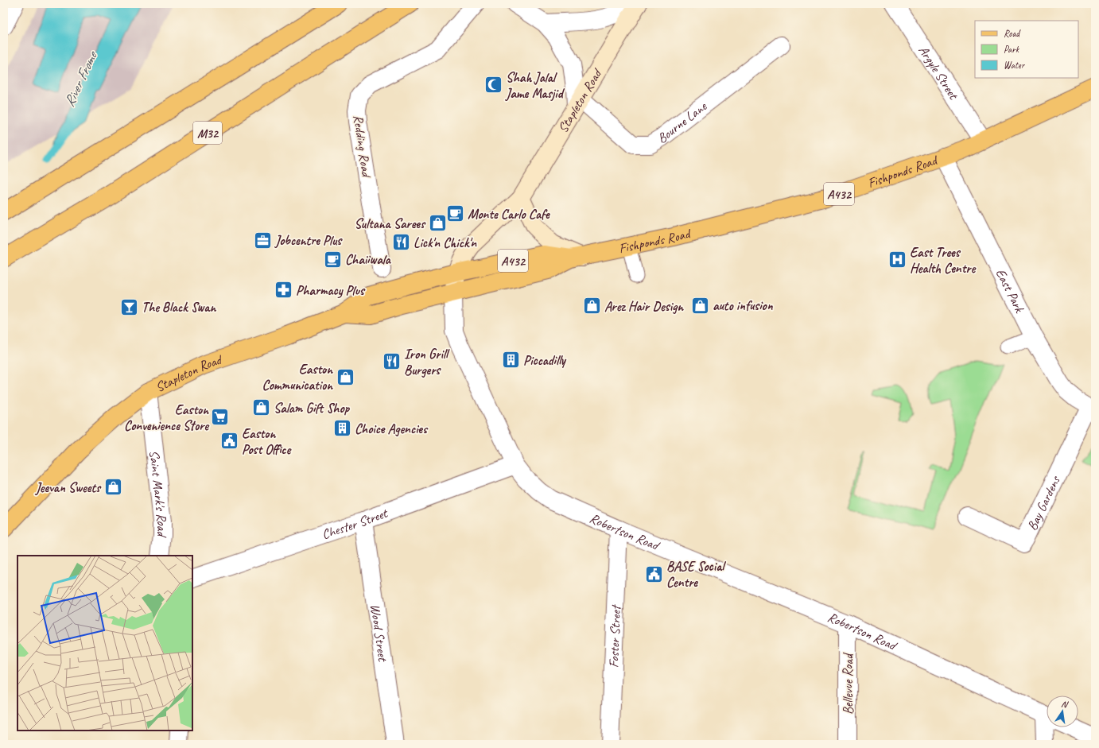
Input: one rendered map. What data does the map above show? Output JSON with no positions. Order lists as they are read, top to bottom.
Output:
{
  "streets": {
    "main road": [
      "Stapleton Road",
      "M32",
      "Fishponds Road",
      "A432"
    ],
    "street": [
      "Argyle Street",
      "Bourne Lane",
      "Redding Road",
      "East Park",
      "Saint Mark's Road",
      "Bay Gardens",
      "Chester Street",
      "Robertson Road",
      "Wood Street",
      "Foster Street",
      "Bellevue Road"
    ]
  },
  "crossings": [
    ["Argyle Street", "Fishponds Road"],
    ["Stapleton Road", "Bourne Lane"],
    ["Stapleton Road", "Fishponds Road"],
    ["Stapleton Road", "Saint Mark's Road"],
    ["Stapleton Road", "Robertson Road"],
    ["Fishponds Road", "East Park"],
    ["East Park", "Bay Gardens"],
    ["Chester Street", "Robertson Road"],
    ["Chester Street", "Wood Street"],
    ["Robertson Road", "Foster Street"],
    ["Robertson Road", "Bellevue Road"]
  ],
  "water": ["River Frome"],
  "places": {
    "mosque": ["Shah Jalal Jame Masjid"],
    "cafe": ["Monte Carlo Cafe", "Chaiiwala"],
    "shop": [
      "Sultana Sarees",
      "auto infusion",
      "Arez Hair Design",
      "Easton Communication",
      "Salam Gift Shop",
      "Jeevan Sweets"
    ],
    "office": ["Jobcentre Plus"],
    "restaurant": ["Lick'n Chick'n", "Iron Grill Burgers"],
    "hospital": ["East Trees Health Centre"],
    "pharmacy": ["Pharmacy Plus"],
    "bar": ["The Black Swan"],
    "building": ["Piccadilly", "Choice Agencies"],
    "supermarket": ["Easton Convenience Store"],
    "public building": ["Easton Post Office", "BASE Social Centre"]
  },
  "legend": ["Road", "Park", "Water"],
  "north": "top"
}
